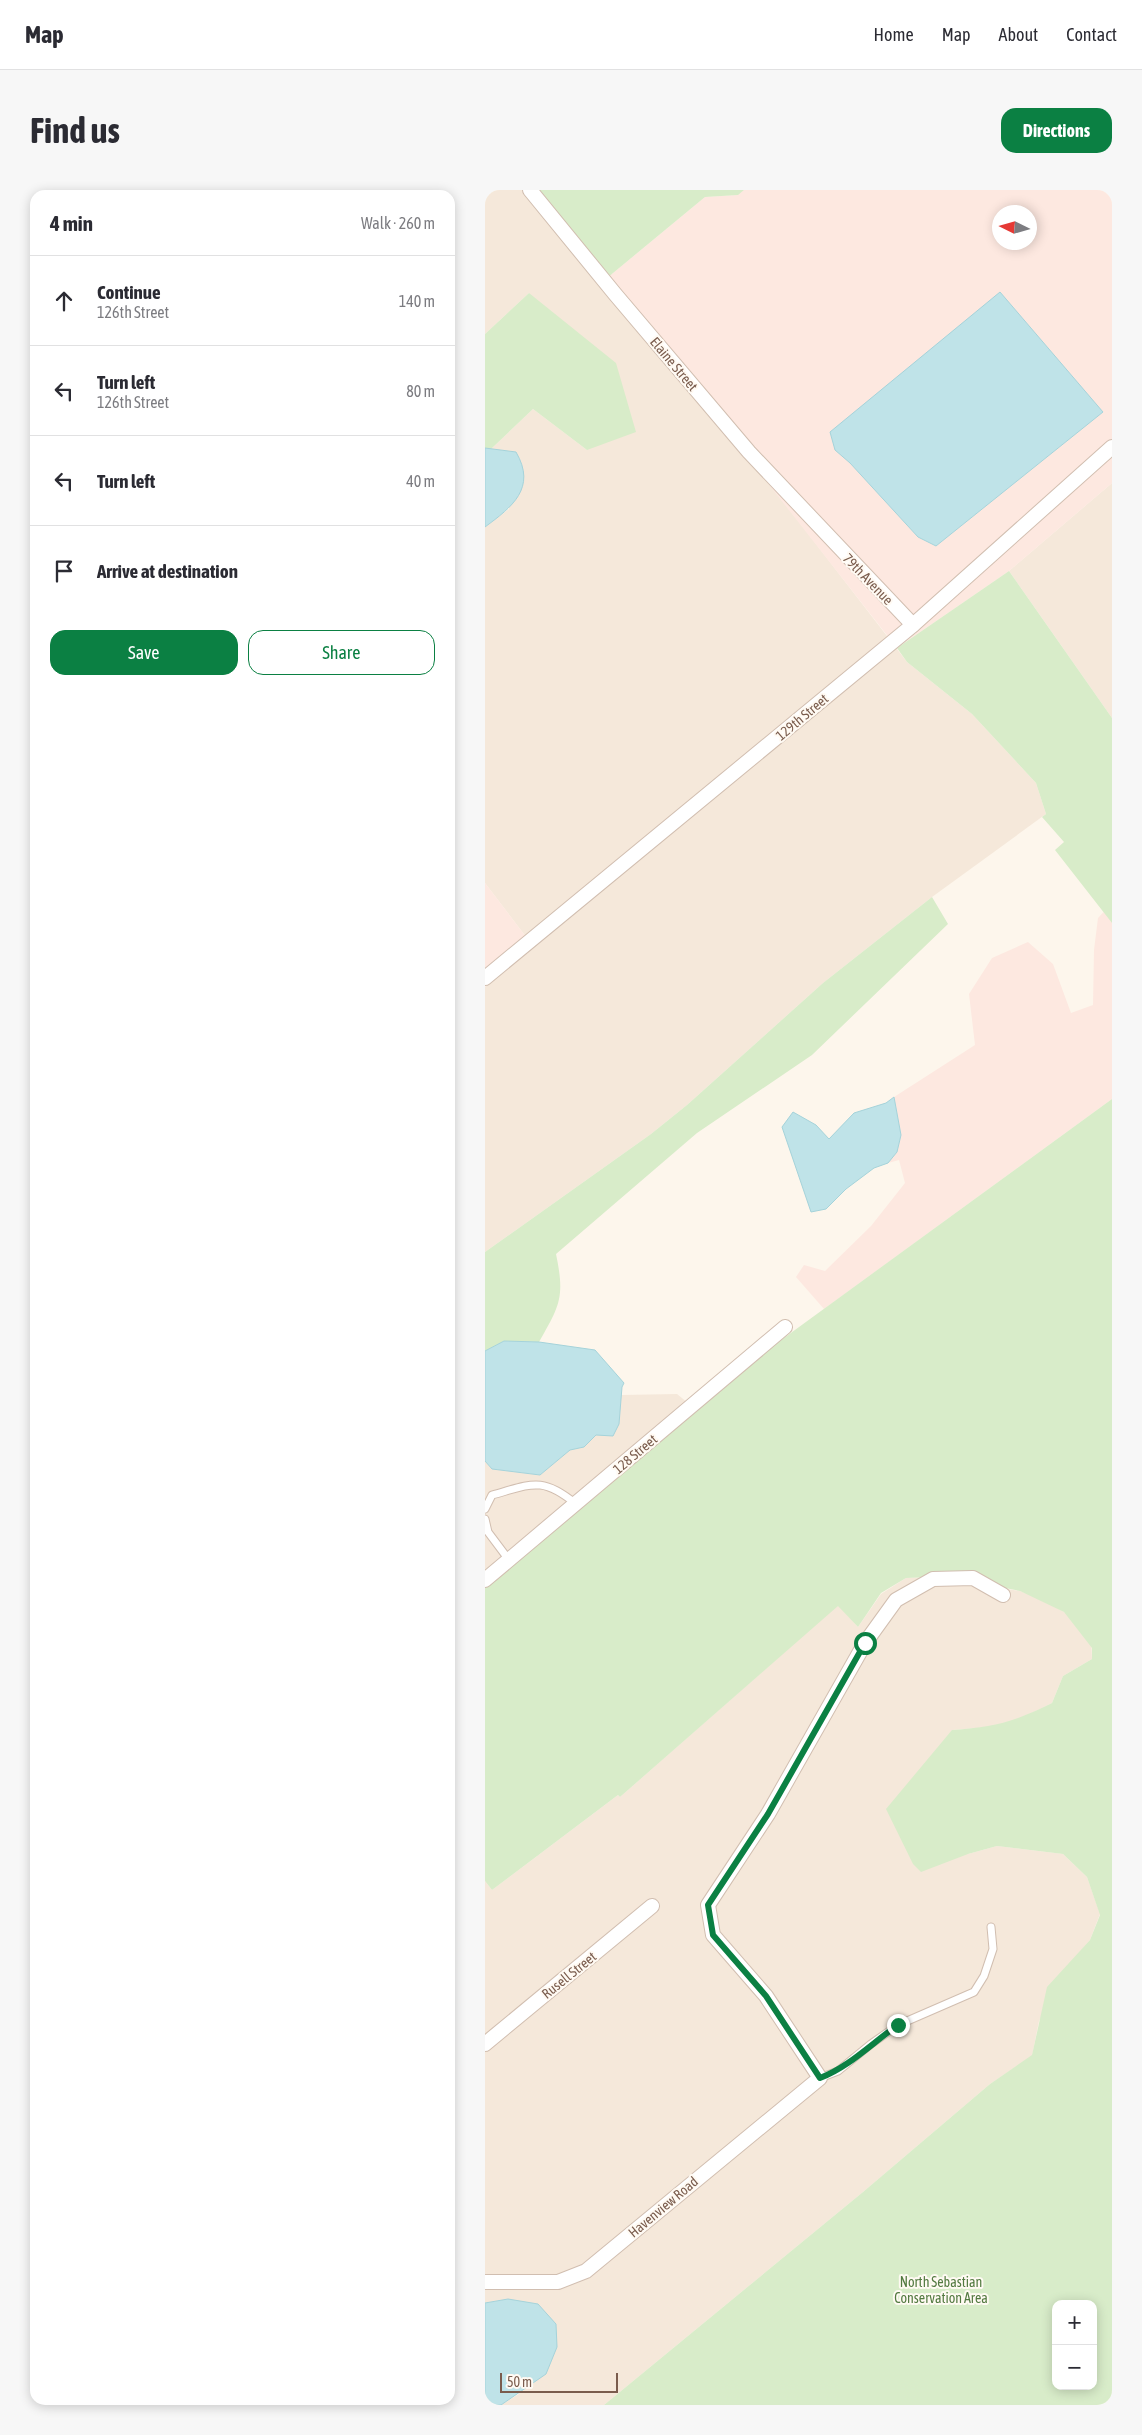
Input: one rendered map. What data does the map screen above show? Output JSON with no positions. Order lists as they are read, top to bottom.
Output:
{
  "streets": {
    "street": [
      "Elaine Street",
      "79th Avenue",
      "129th Street",
      "128 Street",
      "Rusell Street",
      "Havenview Road"
    ]
  },
  "crossings": [
    ["Elaine Street", "79th Avenue"],
    ["79th Avenue", "129th Street"]
  ],
  "parks": ["North Sebastian Conservation Area"],
  "scale_bar": "50 m",
  "north": "left",
  "page": {
    "header": "Map",
    "nav": [
      "Home",
      "Map",
      "About",
      "Contact"
    ],
    "buttons": [
      "Directions",
      ["Save", "Share"]
    ],
    "title": "Find us",
    "heading": ["4 min", "Walk · 260 m"],
    "list": [
      ["Continue", "126th Street", "140 m"],
      ["Turn left", "126th Street", "80 m"],
      ["Turn left", "40 m"],
      "Arrive at destination"
    ],
    "map_buttons": ["+", "−"],
    "scale": "50 m"
  }
}
